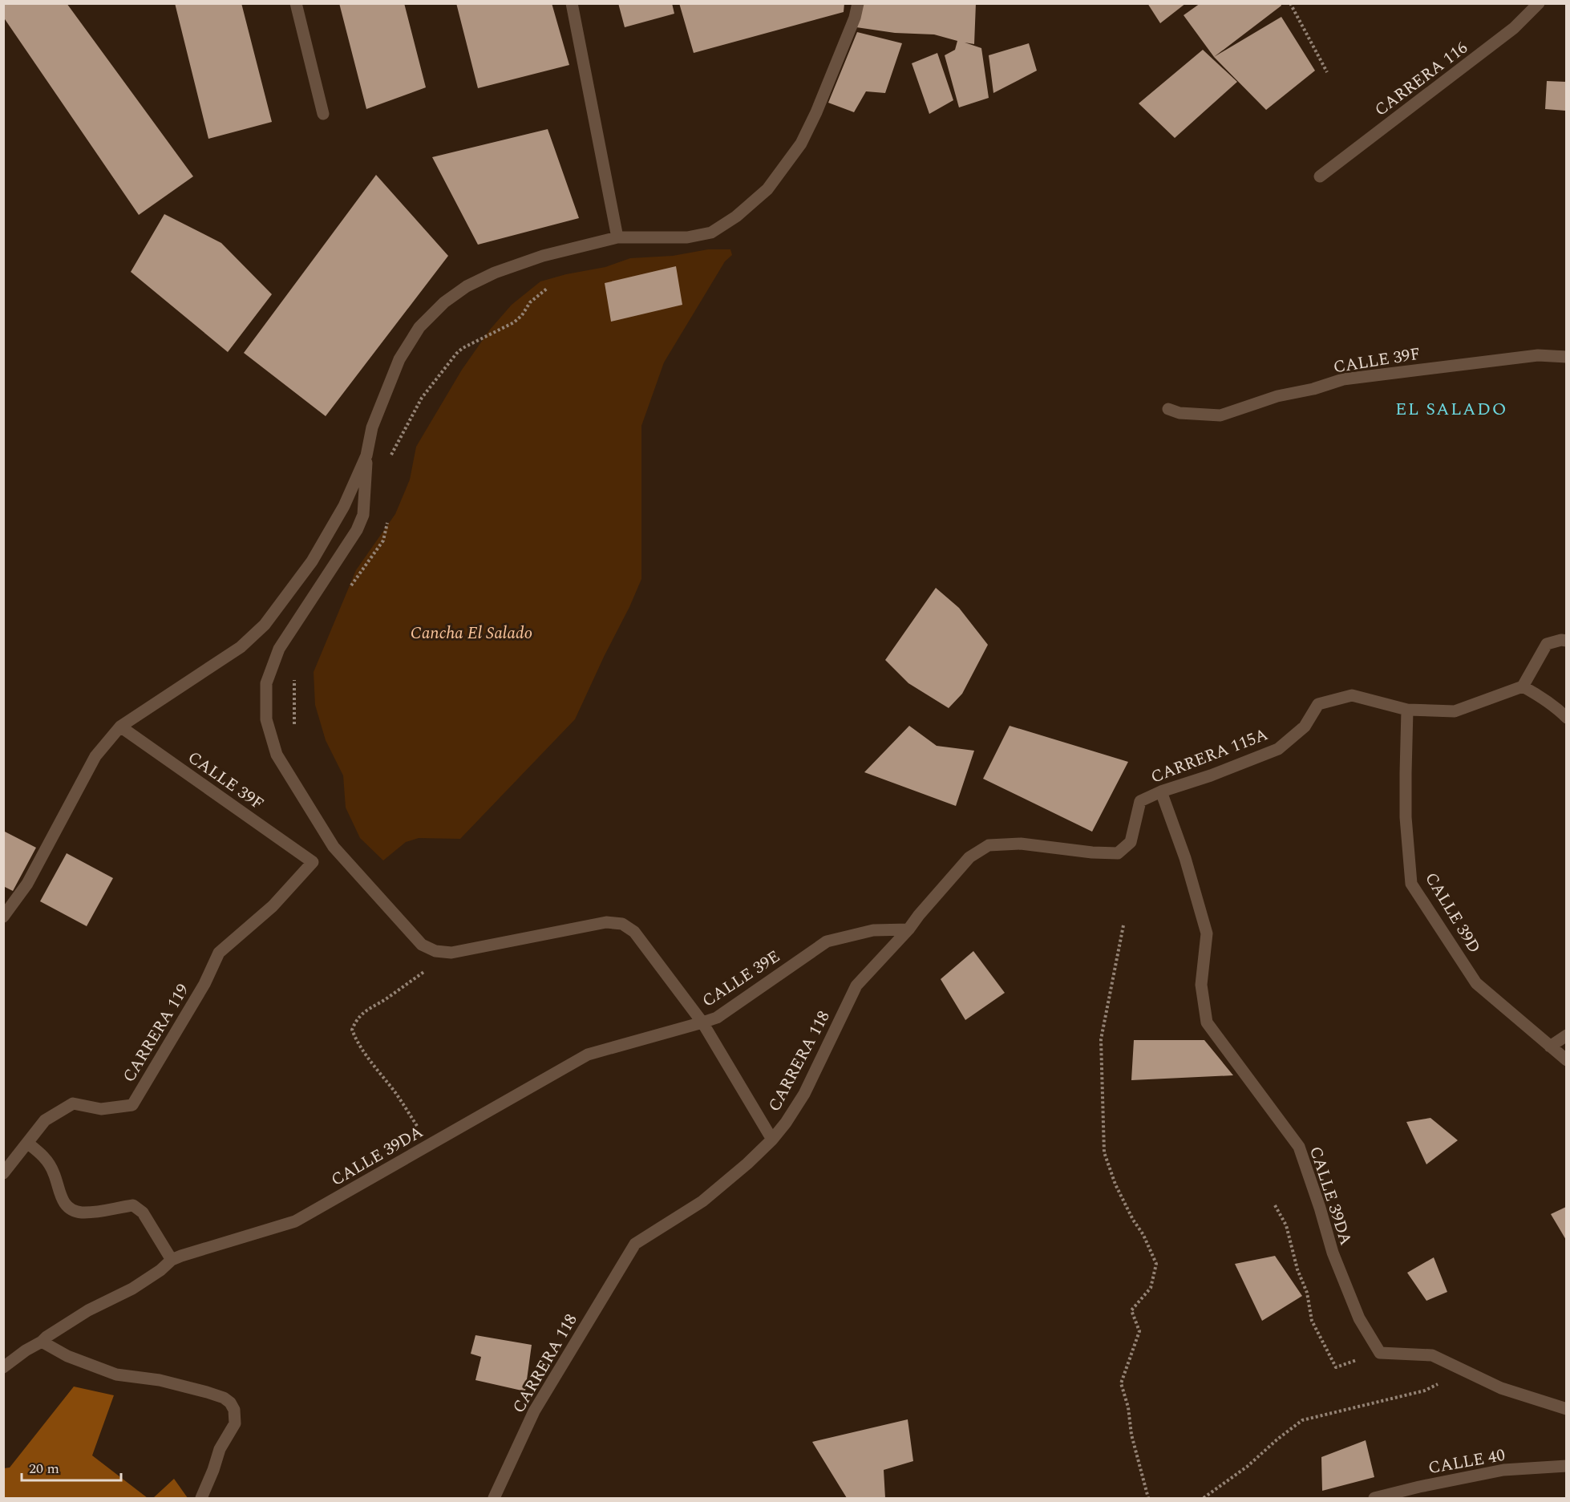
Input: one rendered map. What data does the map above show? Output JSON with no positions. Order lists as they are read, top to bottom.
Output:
{
  "streets": {
    "street": [
      "CARRERA 116",
      "CALLE 39F",
      "CARRERA 115A",
      "CALLE 39D",
      "CALLE 39E",
      "CARRERA 119",
      "CARRERA 118",
      "CALLE 39DA",
      "CALLE 40"
    ]
  },
  "crossings": [
    ["CALLE 39F", "CARRERA 119"],
    ["CARRERA 115A", "CALLE 39D"],
    ["CARRERA 115A", "CARRERA 118"],
    ["CARRERA 115A", "CALLE 39DA"],
    ["CALLE 39E", "CARRERA 118"],
    ["CALLE 39E", "CALLE 39DA"]
  ],
  "districts": ["EL SALADO"],
  "parks": ["Cancha El Salado"],
  "scale_bar": "20 m"
}
